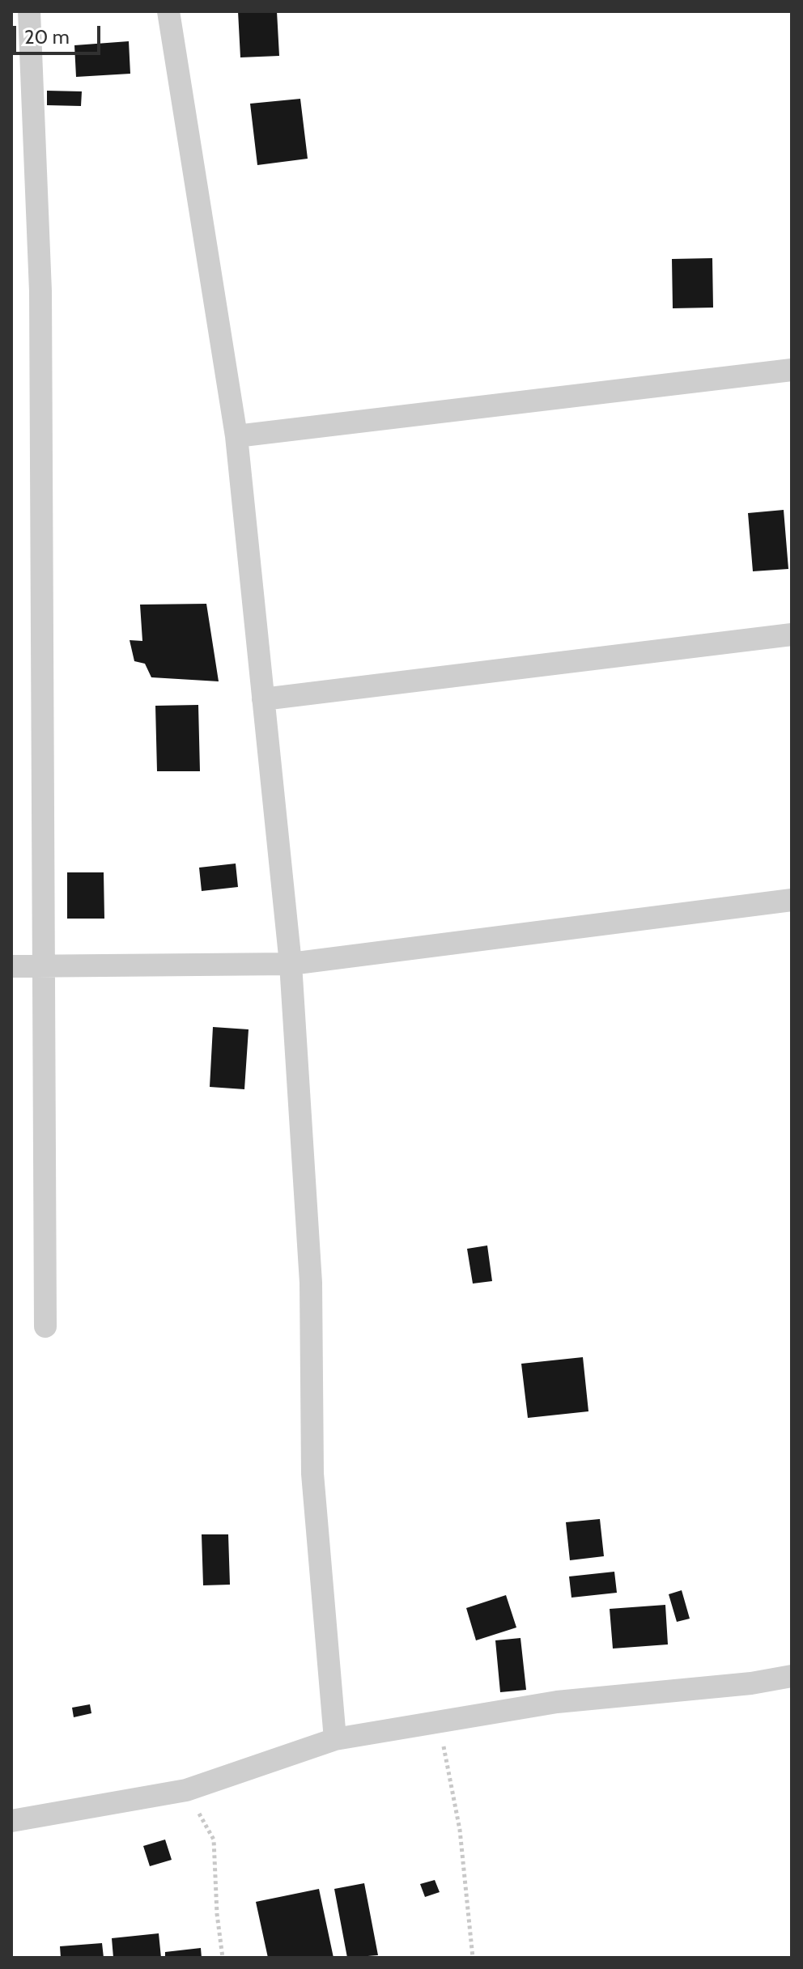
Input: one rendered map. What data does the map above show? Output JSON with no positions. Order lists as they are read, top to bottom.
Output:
{
  "scale_bar": "20 m"
}
